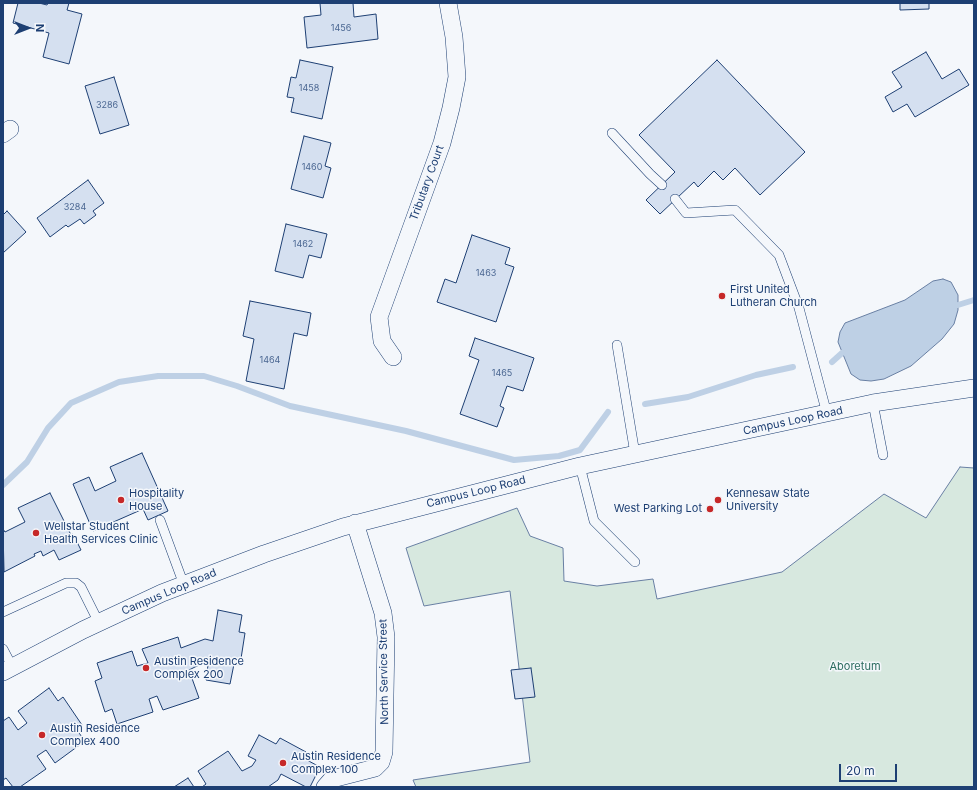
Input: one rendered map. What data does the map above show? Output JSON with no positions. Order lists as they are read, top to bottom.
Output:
{
  "streets": {
    "street": ["Tributary Court", "Campus Loop Road", "North Service Street"]
  },
  "crossings": [
    ["Campus Loop Road", "North Service Street"]
  ],
  "parks": ["Aboretum"],
  "places": [
    "First United Lutheran Church",
    "Hospitality House",
    "Kennesaw State University",
    "West Parking Lot",
    "Wellstar Student Health Services Clinic",
    "Austin Residence Complex 200",
    "Austin Residence Complex 400",
    "Austin Residence Complex 100"
  ],
  "house_numbers": [
    "1456",
    "1458",
    "3286",
    "1460",
    "3284",
    "1462",
    "1463",
    "1464",
    "1465"
  ],
  "scale_bar": "20 m",
  "north": "right"
}
